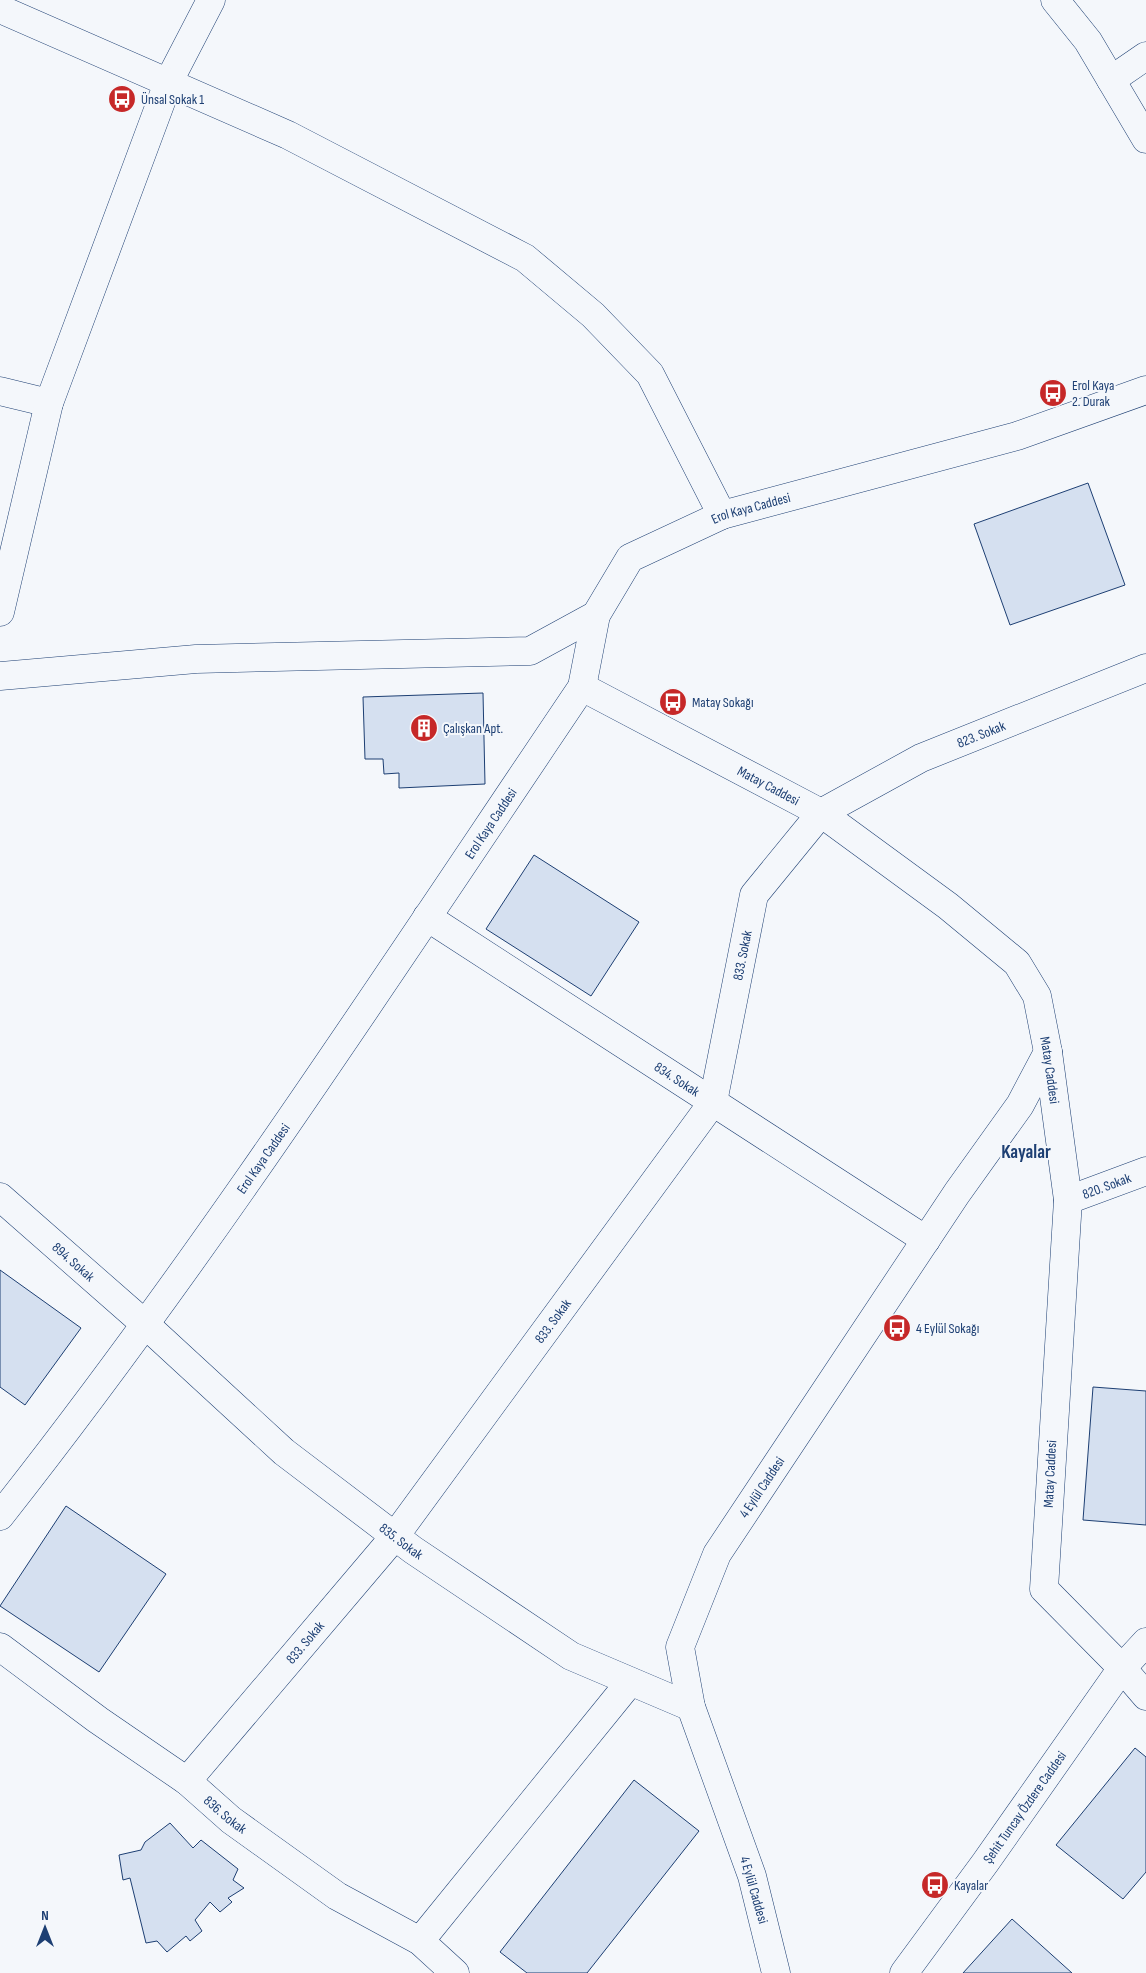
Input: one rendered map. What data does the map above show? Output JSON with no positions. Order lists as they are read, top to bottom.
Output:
{
  "streets": {
    "street": [
      "Erol Kaya Caddesi",
      "823. Sokak",
      "Matay Caddesi",
      "833. Sokak",
      "834. Sokak",
      "820. Sokak",
      "894. Sokak",
      "4 Eylül Caddesi",
      "835. Sokak",
      "Şehit Tuncay Özdere Caddesi",
      "836. Sokak"
    ]
  },
  "crossings": [
    ["Erol Kaya Caddesi", "Matay Caddesi"],
    ["Erol Kaya Caddesi", "834. Sokak"],
    ["Erol Kaya Caddesi", "894. Sokak"],
    ["Erol Kaya Caddesi", "835. Sokak"],
    ["823. Sokak", "Matay Caddesi"],
    ["823. Sokak", "833. Sokak"],
    ["Matay Caddesi", "833. Sokak"],
    ["Matay Caddesi", "820. Sokak"],
    ["Matay Caddesi", "4 Eylül Caddesi"],
    ["Matay Caddesi", "Şehit Tuncay Özdere Caddesi"],
    ["833. Sokak", "834. Sokak"],
    ["833. Sokak", "835. Sokak"],
    ["833. Sokak", "836. Sokak"],
    ["834. Sokak", "4 Eylül Caddesi"],
    ["894. Sokak", "835. Sokak"],
    ["4 Eylül Caddesi", "835. Sokak"]
  ],
  "districts": ["Kayalar"],
  "places": {
    "bus stop": [
      "Ünsal Sokak 1",
      "Erol Kaya 2. Durak",
      "Matay Sokağı",
      "4 Eylül Sokağı",
      "Kayalar"
    ],
    "building": ["Çalışkan Apt."]
  },
  "north": "top"
}
